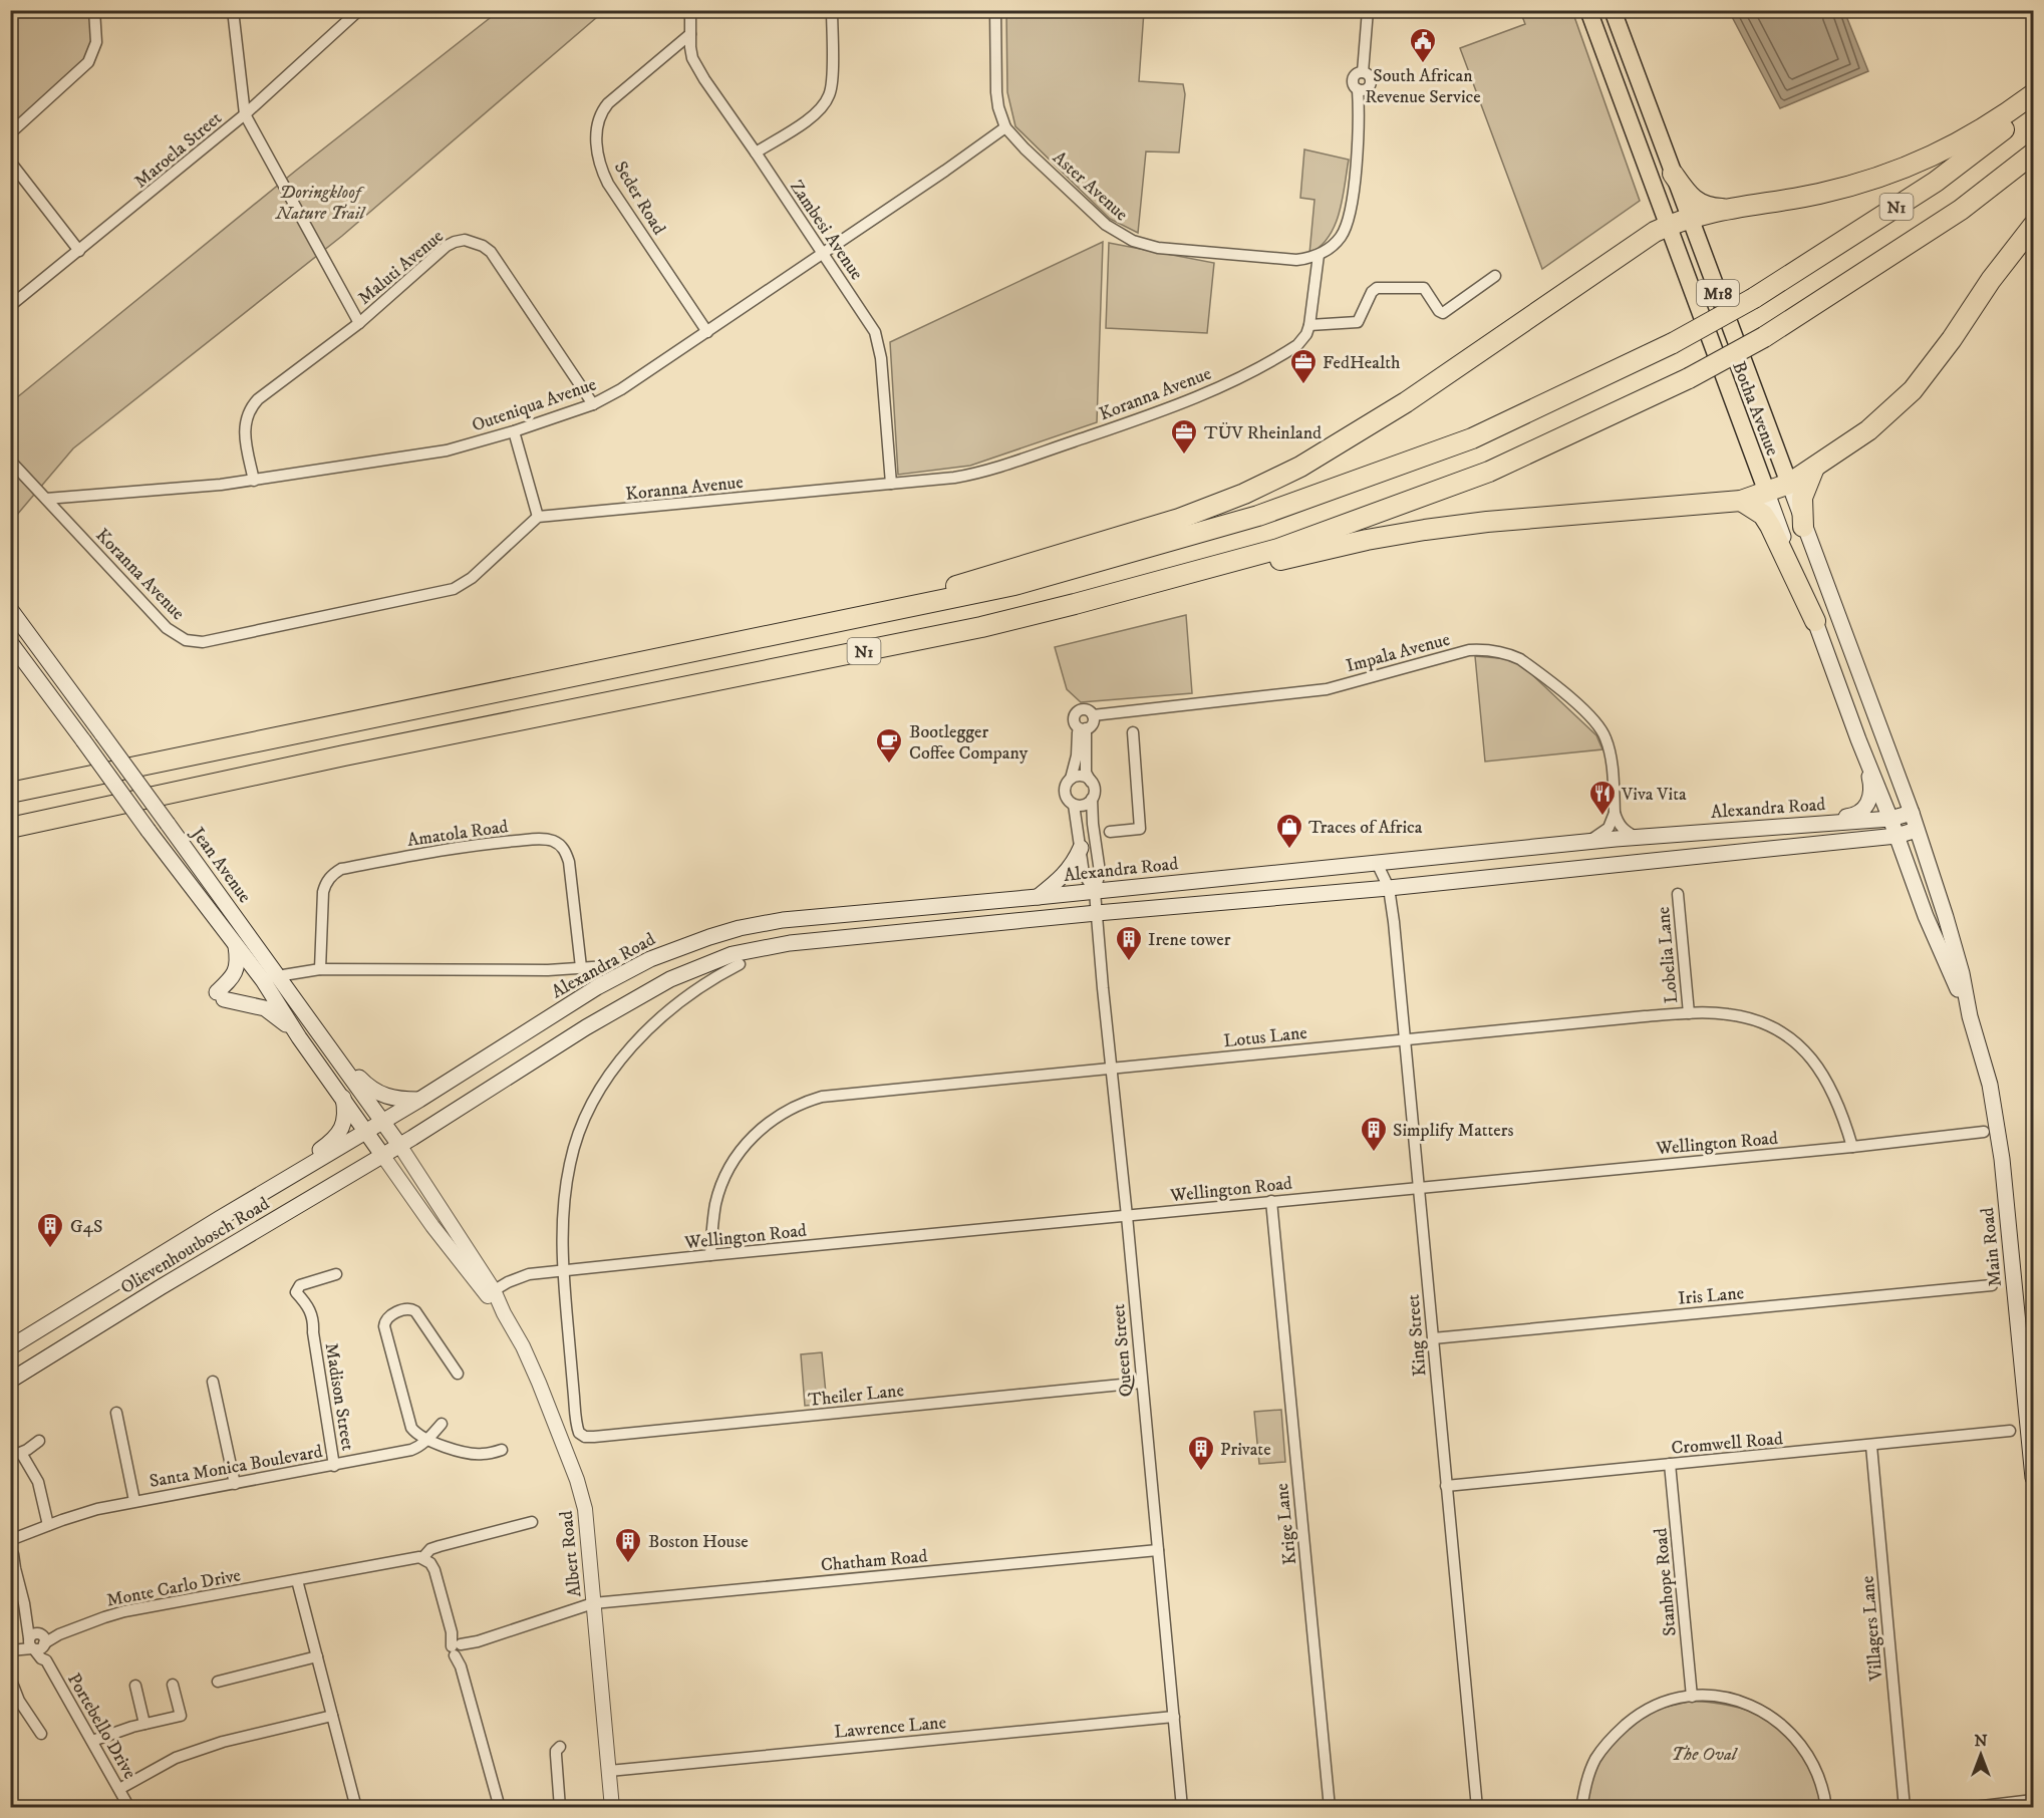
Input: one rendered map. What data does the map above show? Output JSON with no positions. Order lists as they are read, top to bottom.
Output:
{
  "streets": {
    "highway": ["N1"],
    "main road": [
      "M18",
      "Botha Avenue",
      "Alexandra Road",
      "Jean Avenue",
      "Olievenhoutbosch Road",
      "Main Road"
    ],
    "street": [
      "Maroela Street",
      "Aster Avenue",
      "Seder Road",
      "Zambesi Avenue",
      "Maluti Avenue",
      "Koranna Avenue",
      "Outeniqua Avenue",
      "Impala Avenue",
      "Amatola Road",
      "Lobelia Lane",
      "Lotus Lane",
      "Wellington Road",
      "Iris Lane",
      "King Street",
      "Queen Street",
      "Theiler Lane",
      "Madison Street",
      "Cromwell Road",
      "Santa Monica Boulevard",
      "Krige Lane",
      "Albert Road",
      "Chatham Road",
      "Stanhope Road",
      "Monte Carlo Drive",
      "Villagers Lane",
      "Portebello Drive",
      "Lawrence Lane"
    ]
  },
  "crossings": [
    ["Aster Avenue", "Outeniqua Avenue"],
    ["Seder Road", "Zambesi Avenue"],
    ["Seder Road", "Outeniqua Avenue"],
    ["Zambesi Avenue", "Koranna Avenue"],
    ["Zambesi Avenue", "Outeniqua Avenue"],
    ["Maluti Avenue", "Outeniqua Avenue"],
    ["M18", "Botha Avenue"],
    ["M18", "Alexandra Road"],
    ["M18", "Main Road"],
    ["Koranna Avenue", "Outeniqua Avenue"],
    ["Botha Avenue", "Alexandra Road"],
    ["Alexandra Road", "Amatola Road"],
    ["Alexandra Road", "Jean Avenue"],
    ["Alexandra Road", "Olievenhoutbosch Road"],
    ["Alexandra Road", "King Street"],
    ["Alexandra Road", "Queen Street"],
    ["Jean Avenue", "Olievenhoutbosch Road"],
    ["Jean Avenue", "Albert Road"],
    ["Lobelia Lane", "Lotus Lane"],
    ["Lotus Lane", "Wellington Road"],
    ["Lotus Lane", "King Street"],
    ["Lotus Lane", "Queen Street"],
    ["Wellington Road", "King Street"],
    ["Wellington Road", "Queen Street"],
    ["Wellington Road", "Theiler Lane"],
    ["Wellington Road", "Krige Lane"],
    ["Wellington Road", "Albert Road"],
    ["Olievenhoutbosch Road", "Albert Road"],
    ["Iris Lane", "King Street"],
    ["King Street", "Cromwell Road"],
    ["Queen Street", "Theiler Lane"],
    ["Queen Street", "Chatham Road"],
    ["Queen Street", "Lawrence Lane"],
    ["Madison Street", "Santa Monica Boulevard"],
    ["Cromwell Road", "Stanhope Road"],
    ["Cromwell Road", "Villagers Lane"],
    ["Santa Monica Boulevard", "Portebello Drive"],
    ["Albert Road", "Chatham Road"],
    ["Albert Road", "Lawrence Lane"],
    ["Monte Carlo Drive", "Portebello Drive"]
  ],
  "parks": ["Doringkloof Nature Trail", "The Oval"],
  "places": {
    "public building": ["South African Revenue Service"],
    "office": ["FedHealth", "TÜV Rheinland"],
    "cafe": ["Bootlegger Coffee Company"],
    "restaurant": ["Viva Vita"],
    "shop": ["Traces of Africa"],
    "building": [
      "Irene tower",
      "Simplify Matters",
      "G4S",
      "Private",
      "Boston House"
    ]
  },
  "north": "top"
}
